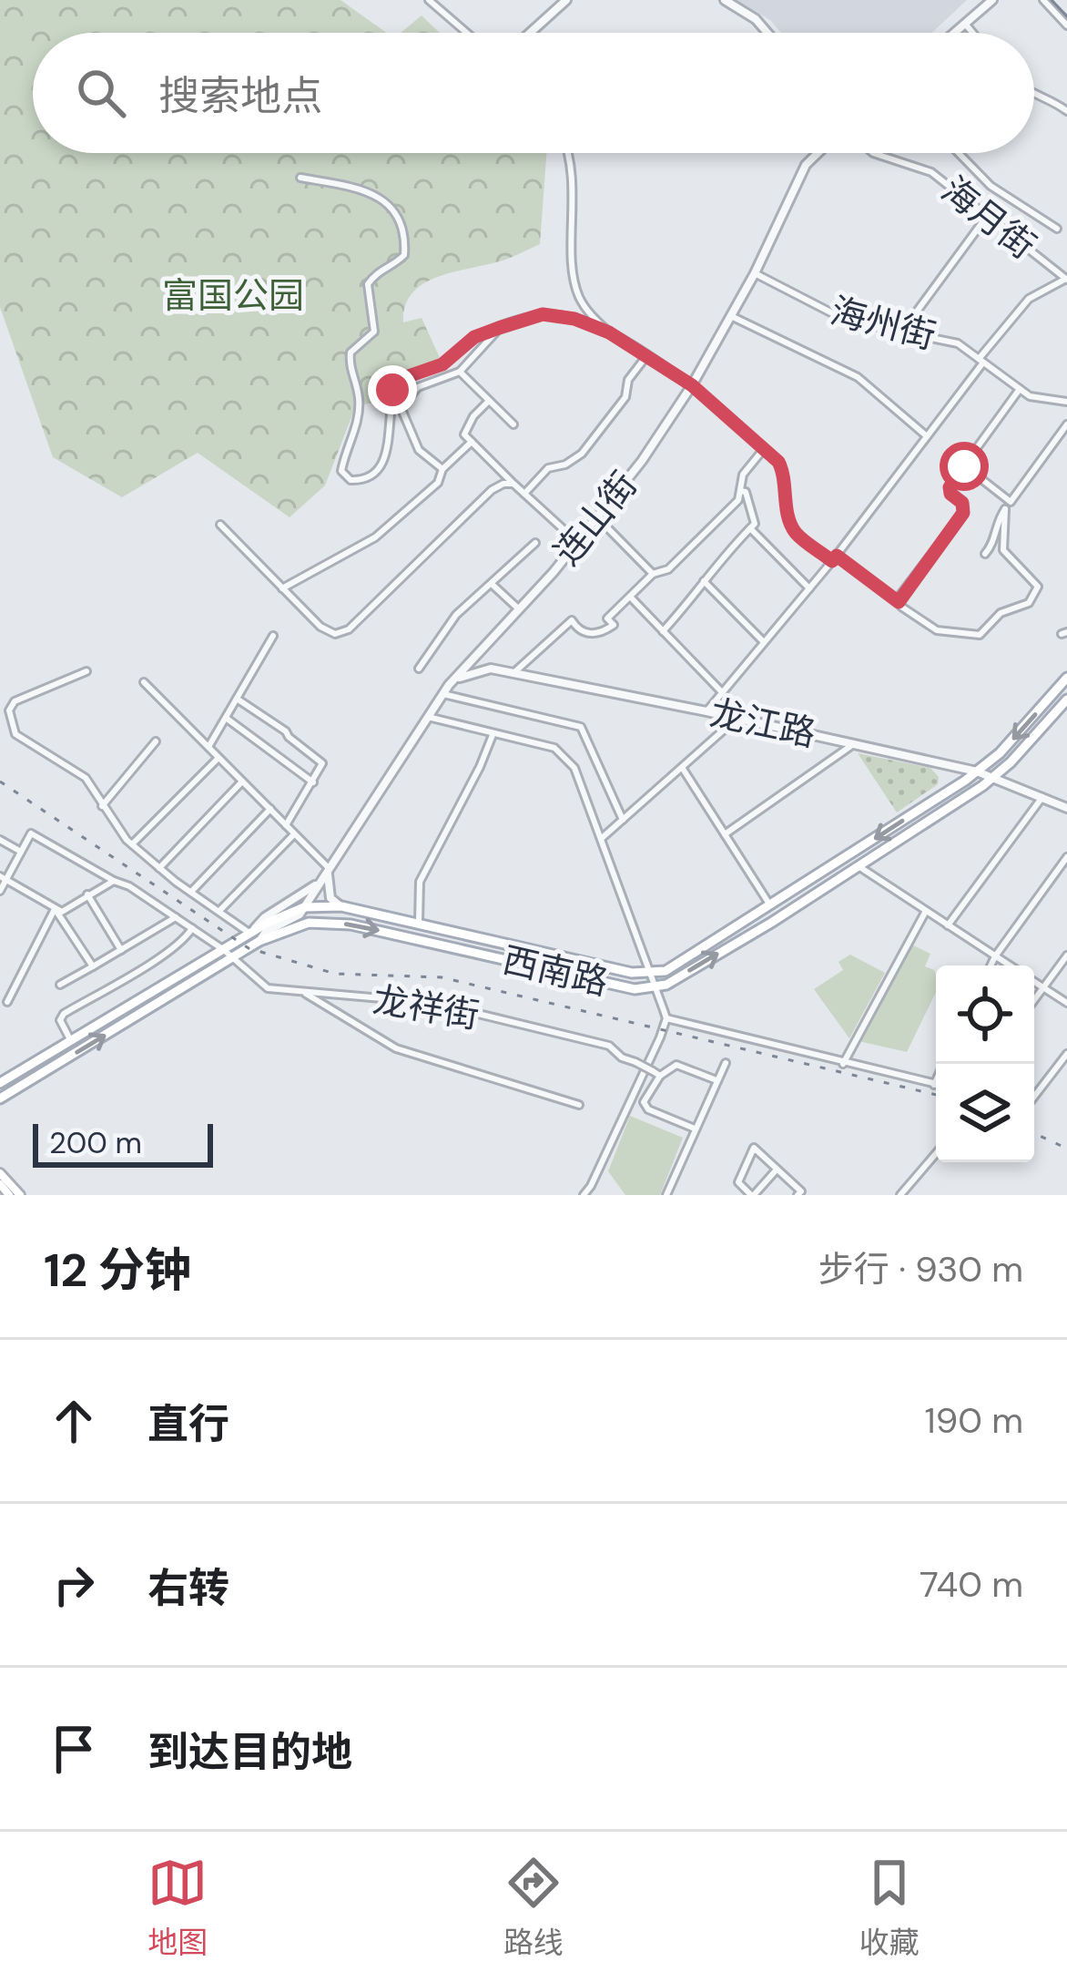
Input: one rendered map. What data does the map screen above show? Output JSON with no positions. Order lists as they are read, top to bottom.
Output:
{
  "streets": {
    "main road": ["西南路"],
    "street": [
      "海月街",
      "海州街",
      "连山街",
      "龙江路",
      "龙祥街"
    ]
  },
  "crossings": [
    ["海州街", "连山街"],
    ["连山街", "龙江路"],
    ["连山街", "西南路"],
    ["龙江路", "西南路"],
    ["西南路", "龙祥街"]
  ],
  "parks": ["富国公园"],
  "scale_bar": "200 m",
  "page": {
    "search": "搜索地点",
    "scale": "200 m",
    "heading": ["12 分钟", "步行 · 930 m"],
    "list": [
      ["直行", "190 m"],
      ["右转", "740 m"],
      "到达目的地"
    ],
    "nav": ["地图", "路线", "收藏"]
  }
}
